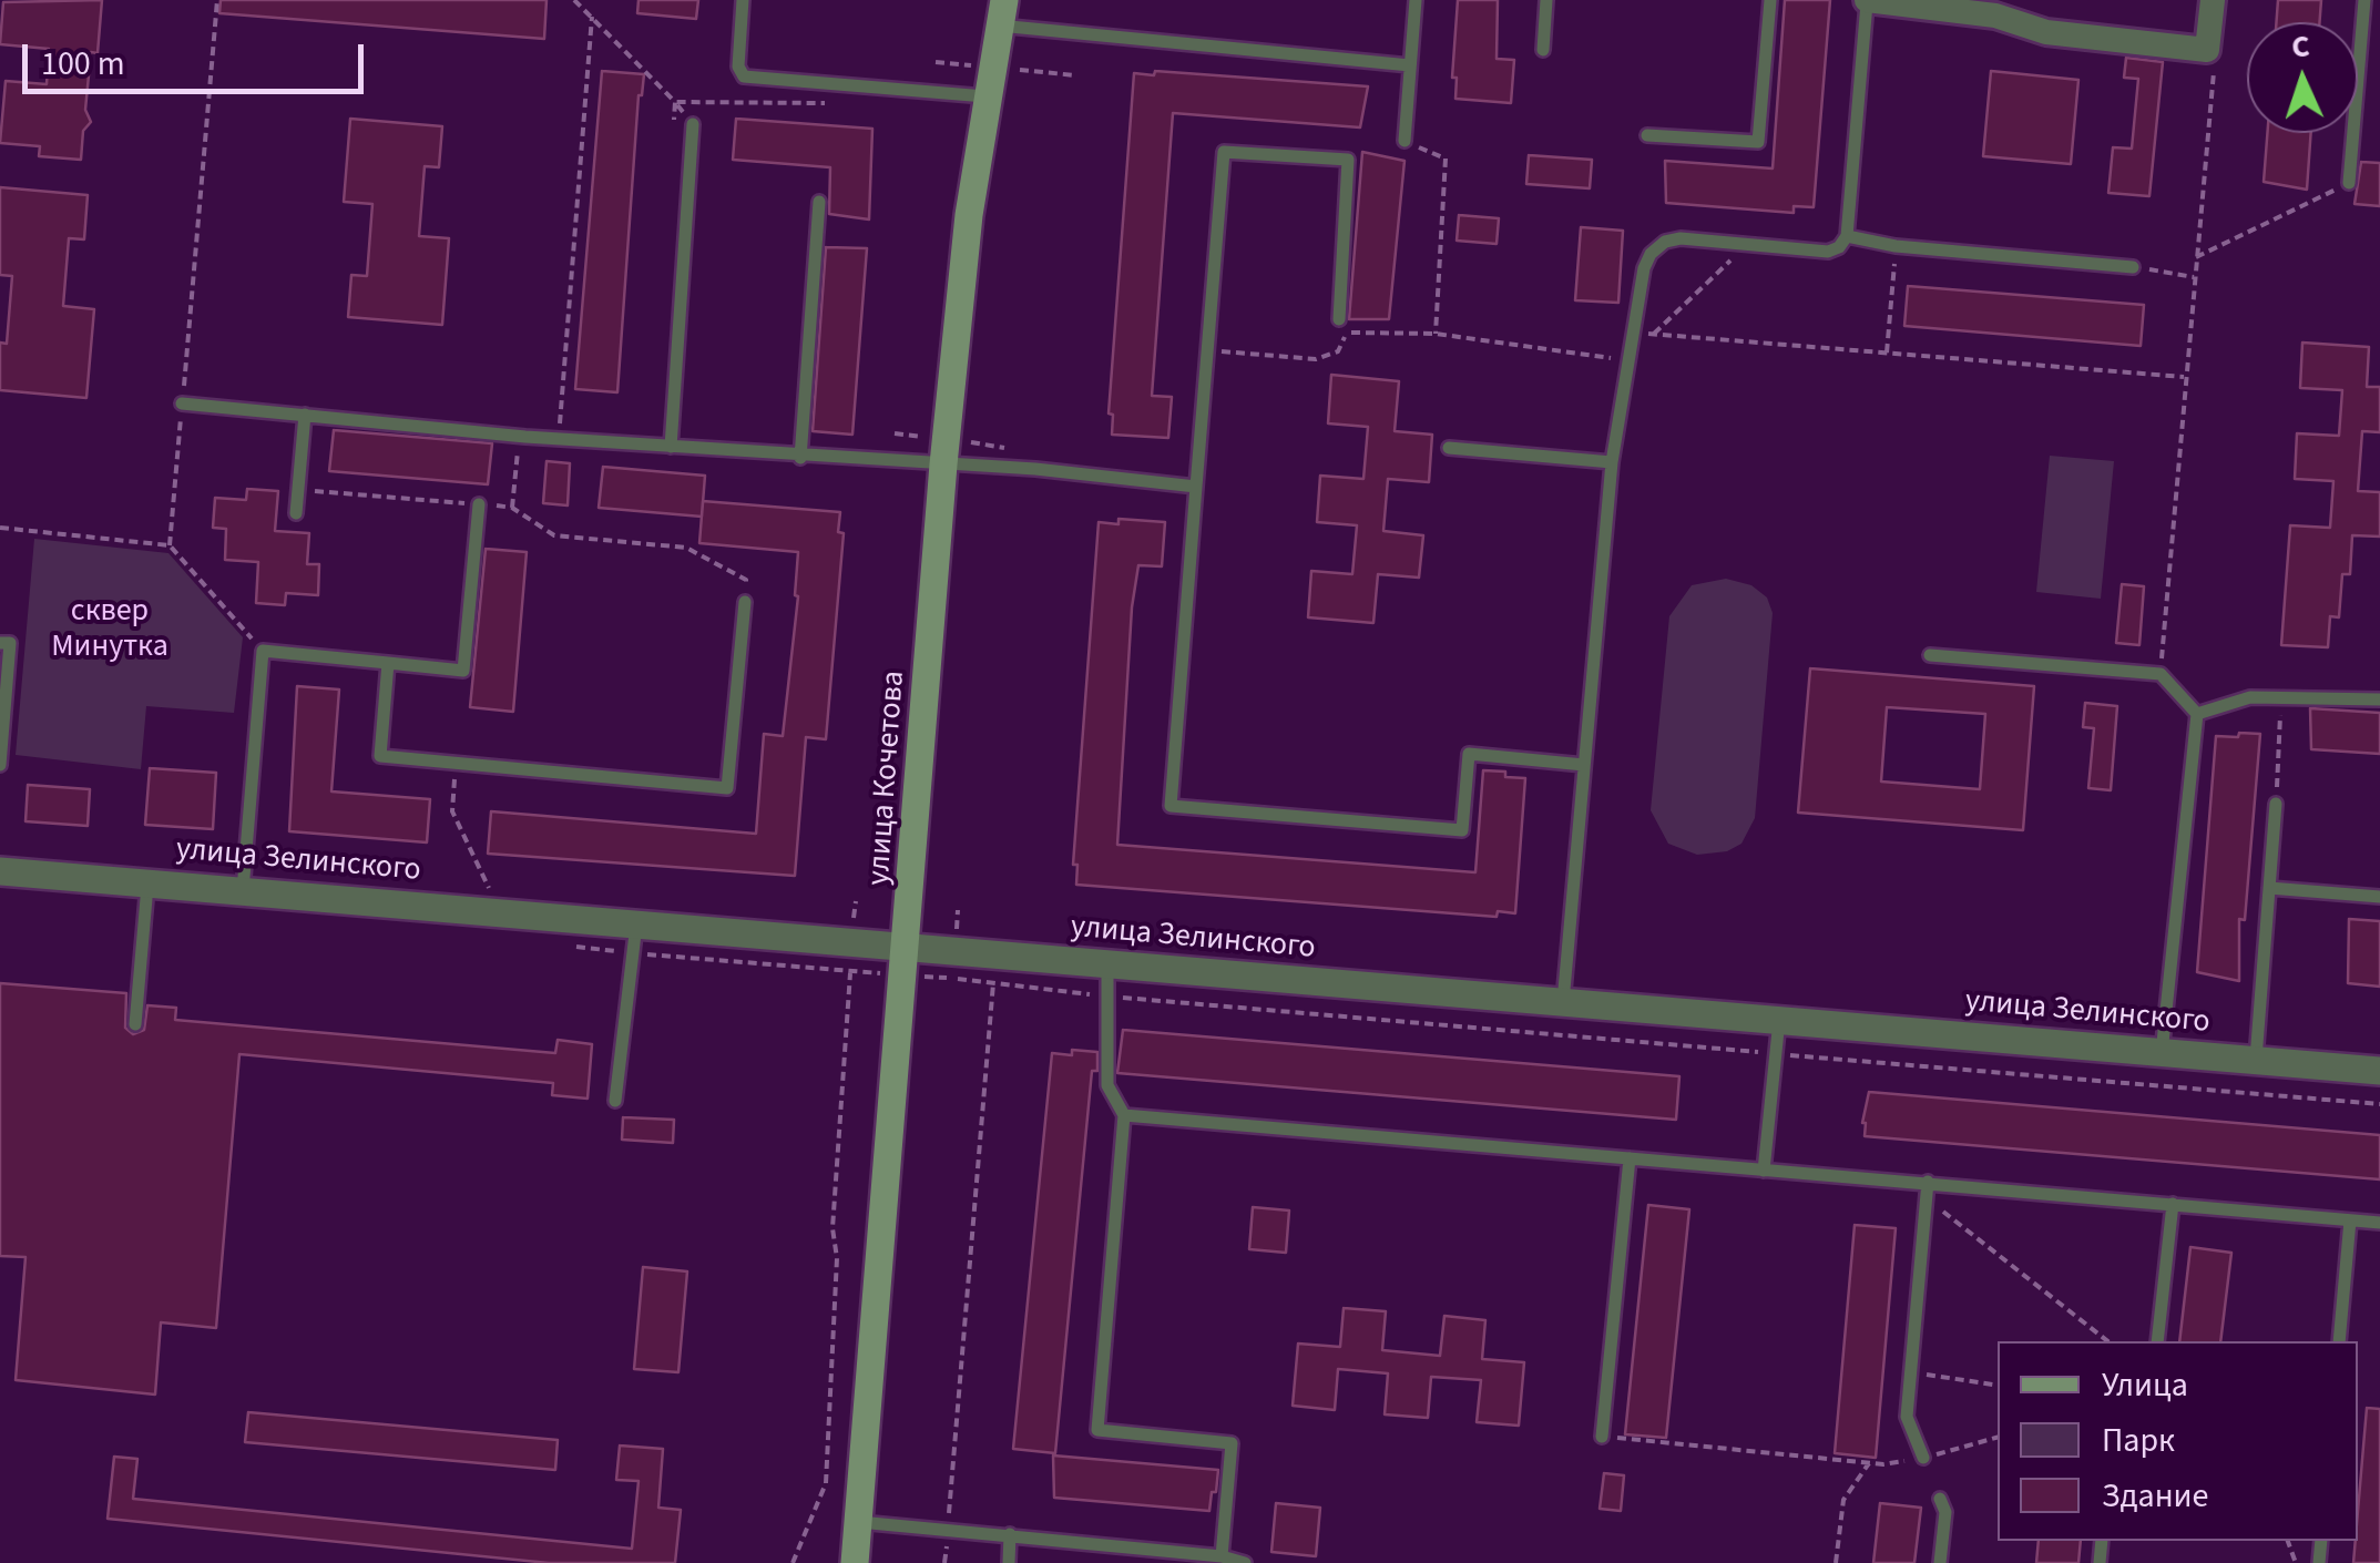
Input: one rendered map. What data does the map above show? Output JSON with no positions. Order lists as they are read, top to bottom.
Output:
{
  "streets": {
    "main road": ["улица Кочетова"],
    "street": ["улица Зелинского"]
  },
  "crossings": [
    ["улица Кочетова", "улица Зелинского"]
  ],
  "parks": ["сквер Минутка"],
  "legend": ["Улица", "Парк", "Здание"],
  "scale_bar": "100 m",
  "north": "top"
}
